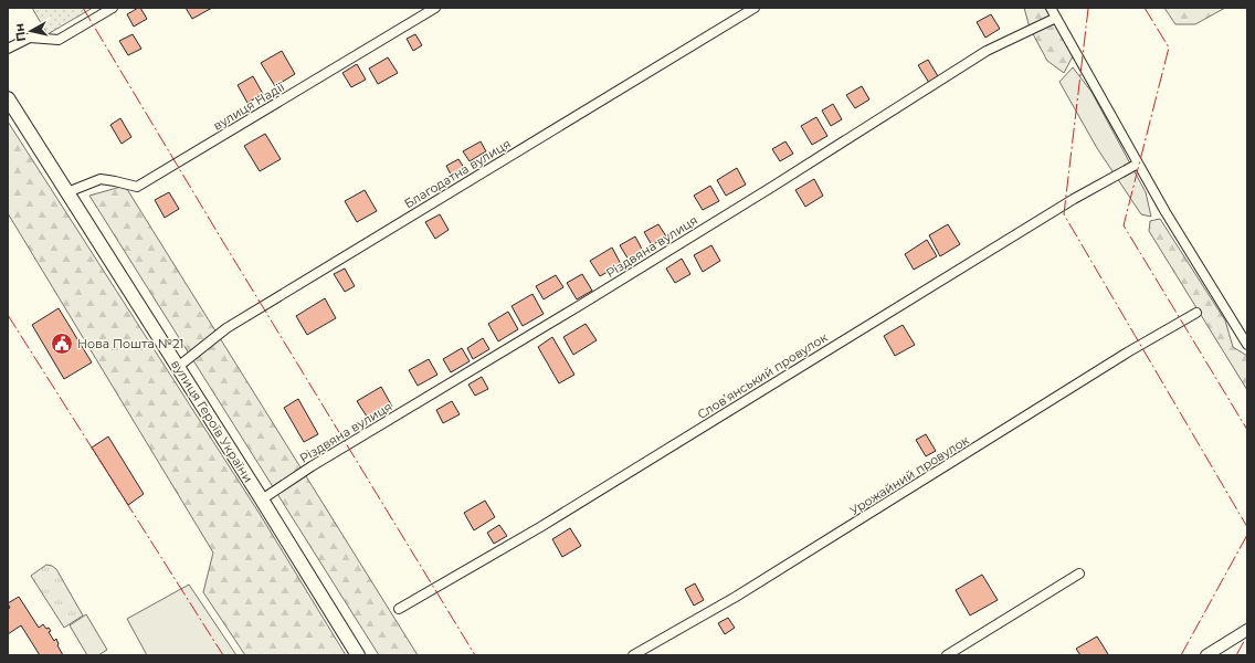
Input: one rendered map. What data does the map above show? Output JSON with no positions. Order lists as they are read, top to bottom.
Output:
{
  "streets": {
    "main road": ["вулиця Героїв України"],
    "street": [
      "вулиця Надії",
      "Благодатна вулиця",
      "Різдвяна вулиця",
      "Словʼянський провулок",
      "Урожайний провулок"
    ]
  },
  "crossings": [
    ["вулиця Надії", "вулиця Героїв України"],
    ["Благодатна вулиця", "вулиця Героїв України"],
    ["Різдвяна вулиця", "вулиця Героїв України"]
  ],
  "places": {
    "public building": ["Нова Пошта №21"]
  },
  "north": "left"
}
